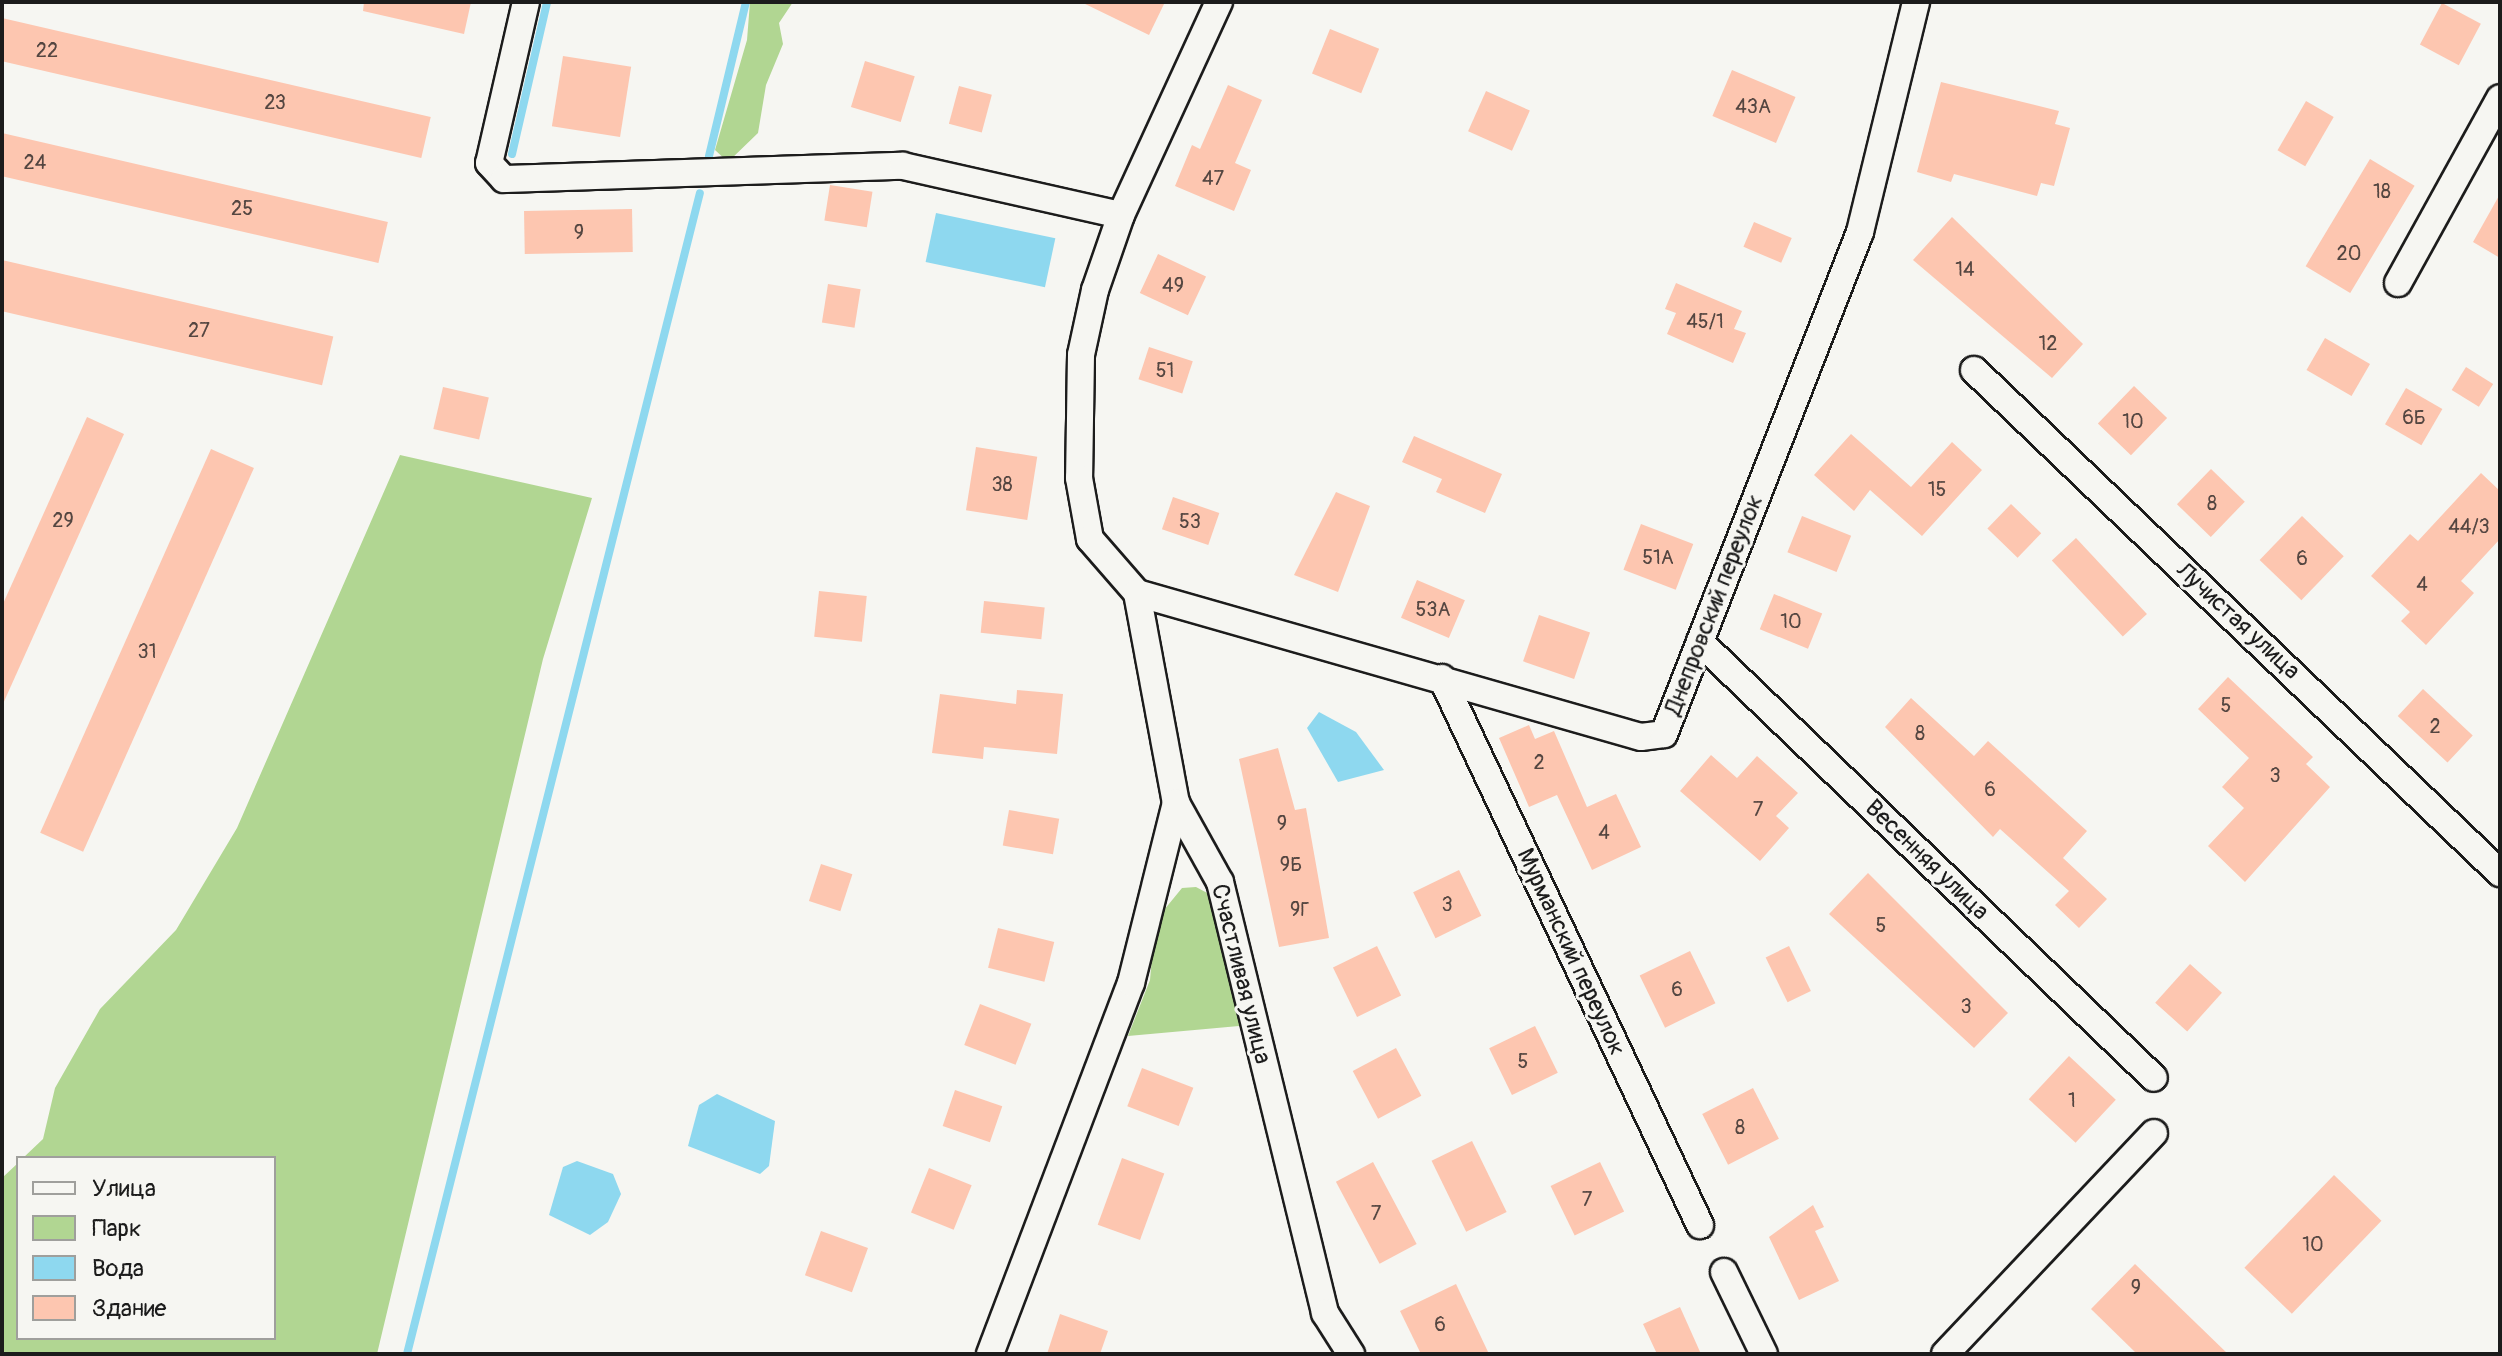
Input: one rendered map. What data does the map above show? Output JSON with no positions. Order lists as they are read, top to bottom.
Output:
{
  "streets": {
    "street": [
      "Днепровский переулок",
      "Лучистая улица",
      "Весенняя улица",
      "Мурманский переулок",
      "Счастливая улица"
    ]
  },
  "crossings": [
    ["Днепровский переулок", "Весенняя улица"],
    ["Днепровский переулок", "Мурманский переулок"],
    ["Днепровский переулок", "Счастливая улица"]
  ],
  "house_numbers": [
    "22",
    "23",
    "43А",
    "24",
    "47",
    "18",
    "25",
    "9",
    "20",
    "14",
    "49",
    "45/1",
    "27",
    "12",
    "51",
    "6Б",
    "10",
    "38",
    "15",
    "8",
    "29",
    "53",
    "44/3",
    "51А",
    "6",
    "4",
    "53А",
    "10",
    "31",
    "5",
    "2",
    "8",
    "2",
    "3",
    "6",
    "7",
    "9",
    "4",
    "9Б",
    "3",
    "9Г",
    "5",
    "6",
    "3",
    "5",
    "1",
    "8",
    "7",
    "7",
    "10",
    "9",
    "6"
  ],
  "legend": [
    "Улица",
    "Парк",
    "Вода",
    "Здание"
  ]
}
